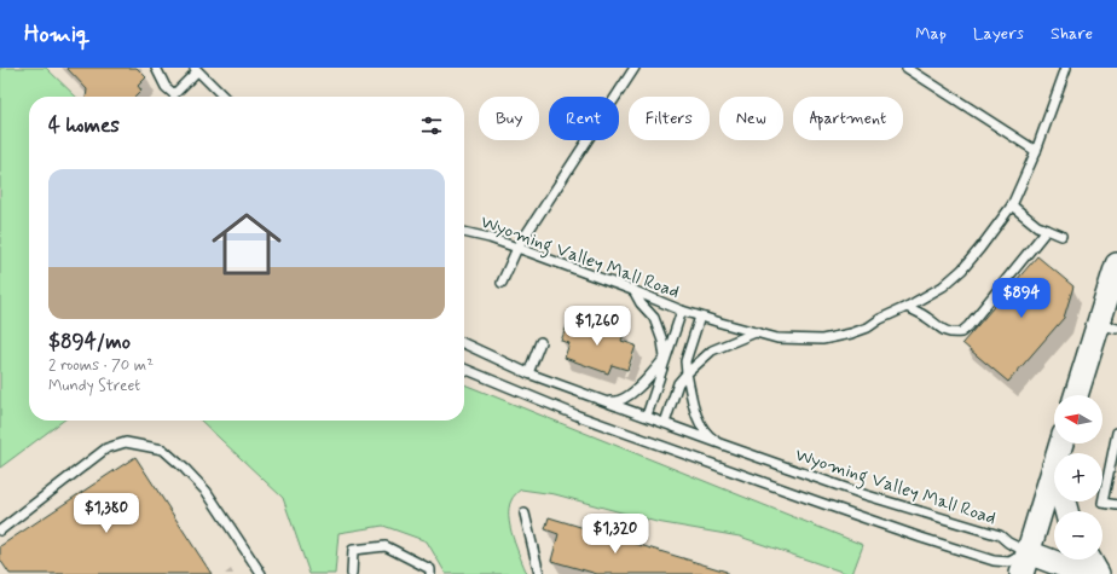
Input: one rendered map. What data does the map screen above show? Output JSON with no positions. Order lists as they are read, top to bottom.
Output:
{
  "streets": {
    "lane": ["Wyoming Valley Mall Road"]
  },
  "north": "left",
  "page": {
    "header": "Homiq",
    "nav": ["Map", "Layers", "Share"],
    "chip": [
      "Buy",
      "Rent",
      "Filters",
      "New",
      "Apartment"
    ],
    "heading": "4 homes",
    "list": [
      {
        "name": "$894/mo",
        "note": "2 rooms · 70 m² · Mundy Street"
      }
    ],
    "price": [
      "$894",
      "$1,260",
      "$1,380",
      "$1,320"
    ],
    "map_buttons": ["+", "−"]
  }
}
